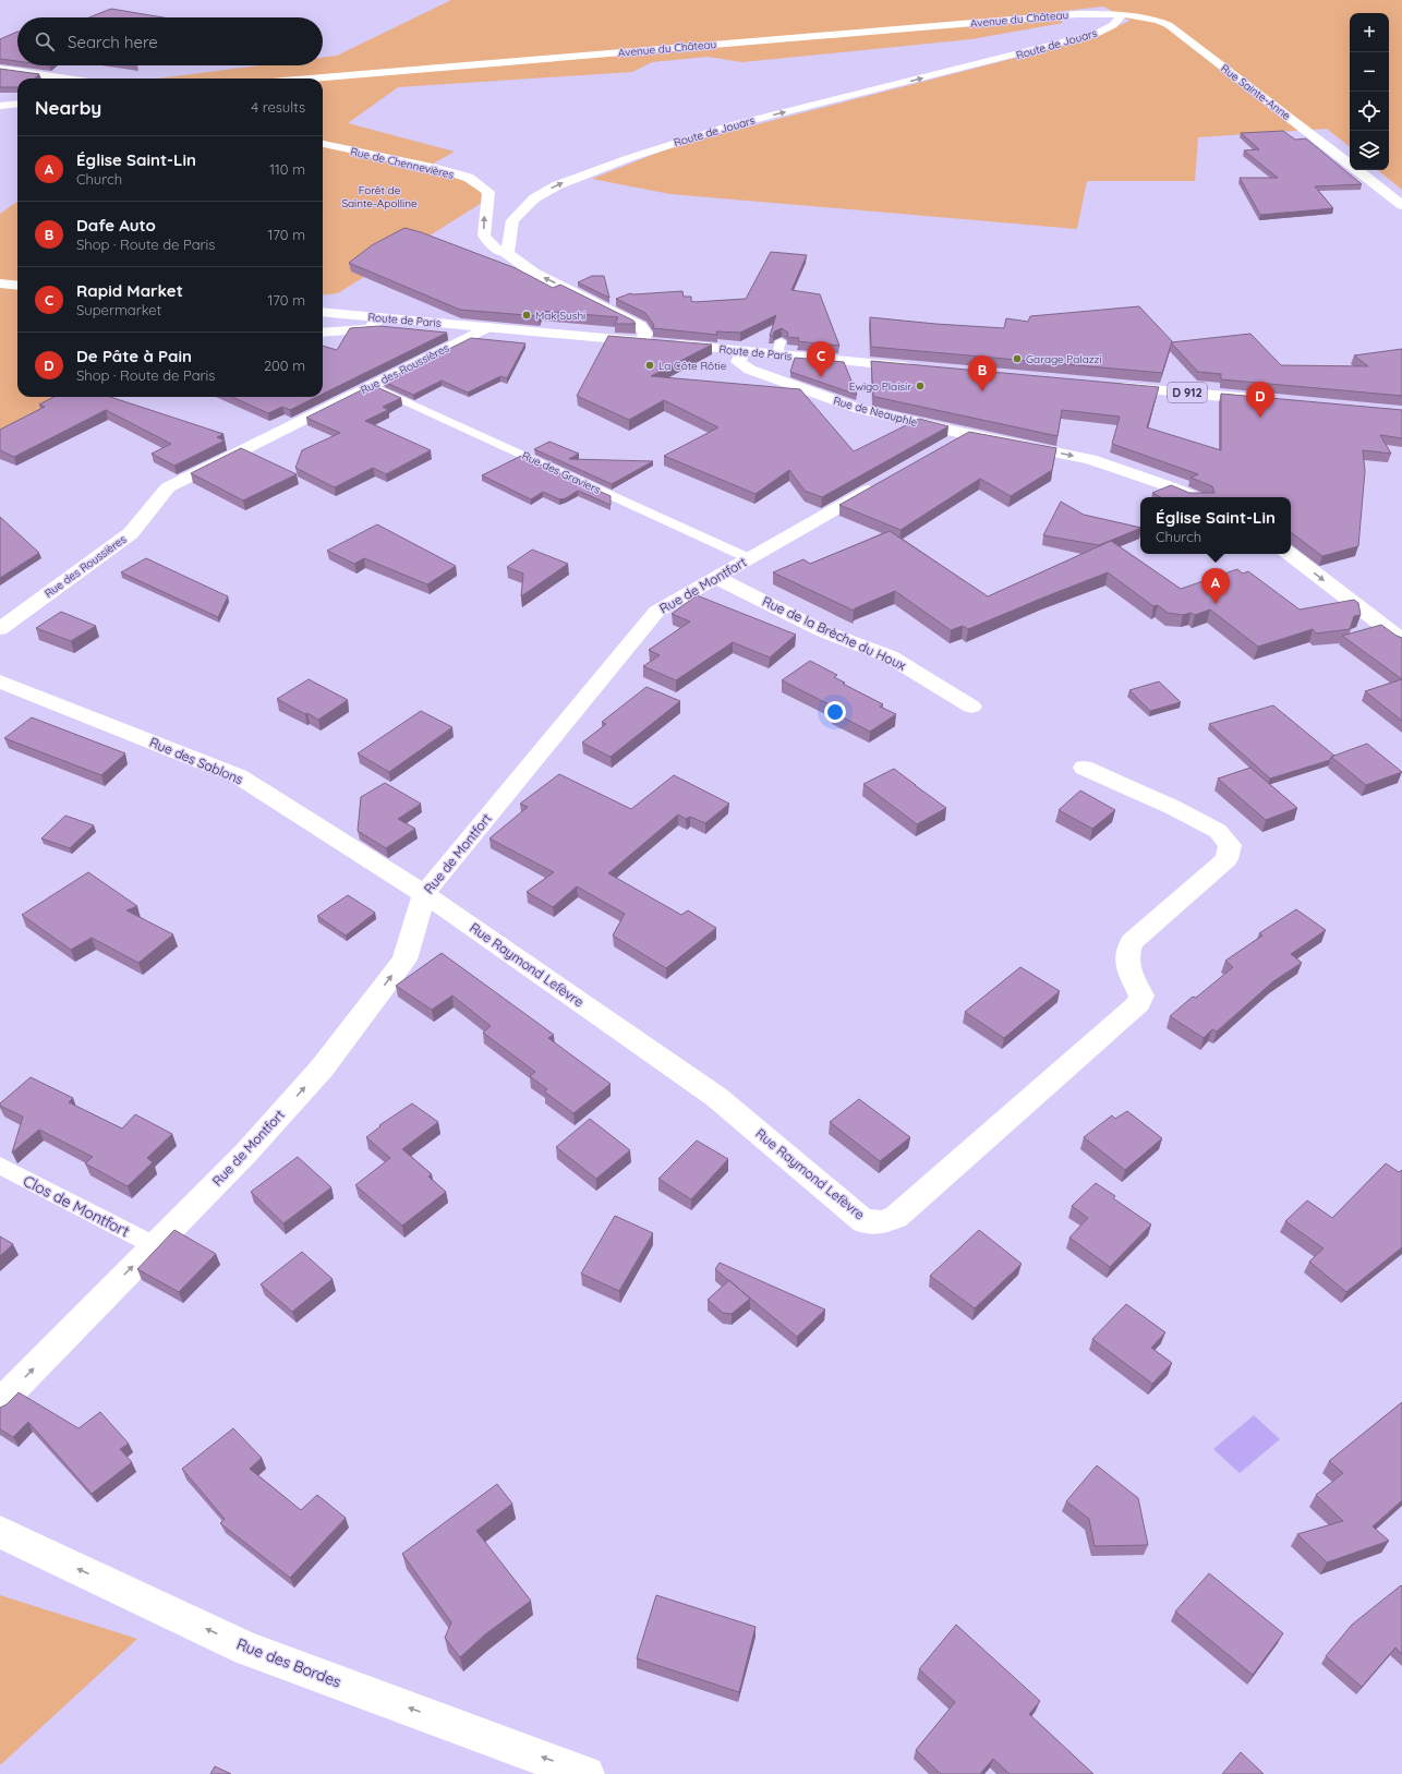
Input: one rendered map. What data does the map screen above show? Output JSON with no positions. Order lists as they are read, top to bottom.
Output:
{
  "streets": {
    "street": [
      "Avenue du Château",
      "Route de Jouars",
      "Rue Sainte-Anne",
      "Rue de Chennevières",
      "Route de Paris",
      "Rue des Roussières",
      "D 912",
      "Rue de Neauphle",
      "Rue de Montfort",
      "Rue de la Brèche du Houx",
      "Rue des Sablons",
      "Rue Raymond Lefèvre",
      "Rue des Bordes"
    ],
    "lane": ["Rue des Graviers", "Clos de Montfort"]
  },
  "crossings": [
    ["Avenue du Château", "Route de Jouars"],
    ["Avenue du Château", "Rue Sainte-Anne"],
    ["Route de Jouars", "Rue Sainte-Anne"],
    ["Route de Jouars", "Rue de Chennevières"],
    ["Route de Paris", "Rue des Roussières"],
    ["Route de Paris", "Rue de Neauphle"],
    ["Rue des Roussières", "Rue des Graviers"],
    ["Rue des Graviers", "Rue de Montfort"],
    ["Rue de Montfort", "Rue de la Brèche du Houx"],
    ["Rue de Montfort", "Rue des Sablons"],
    ["Rue de Montfort", "Rue Raymond Lefèvre"],
    ["Rue de Montfort", "Clos de Montfort"],
    ["Rue des Sablons", "Rue Raymond Lefèvre"]
  ],
  "one_way": [
    "Route de Jouars",
    "Rue de Chennevières",
    "Rue de Montfort",
    "Rue des Bordes"
  ],
  "parks": ["Forêt de Sainte-Apolline"],
  "places": [
    "Mak Sushi",
    "Garage Palazzi",
    "La Côte Rôtie",
    "Ewigo Plaisir"
  ],
  "page": {
    "map_buttons": ["+", "−"],
    "search": "Search here",
    "heading": ["Nearby", "4 results"],
    "list": [
      {
        "mark": "A",
        "name": "Église Saint-Lin",
        "note": "Church",
        "value": "110 m"
      },
      {
        "mark": "B",
        "name": "Dafe Auto",
        "note": "Shop · Route de Paris",
        "value": "170 m"
      },
      {
        "mark": "C",
        "name": "Rapid Market",
        "note": "Supermarket",
        "value": "170 m"
      },
      {
        "mark": "D",
        "name": "De Pâte à Pain",
        "note": "Shop · Route de Paris",
        "value": "200 m"
      }
    ],
    "pins": [
      "C",
      "B",
      "D",
      "A"
    ],
    "popup": ["Église Saint-Lin", "Church"]
  }
}
